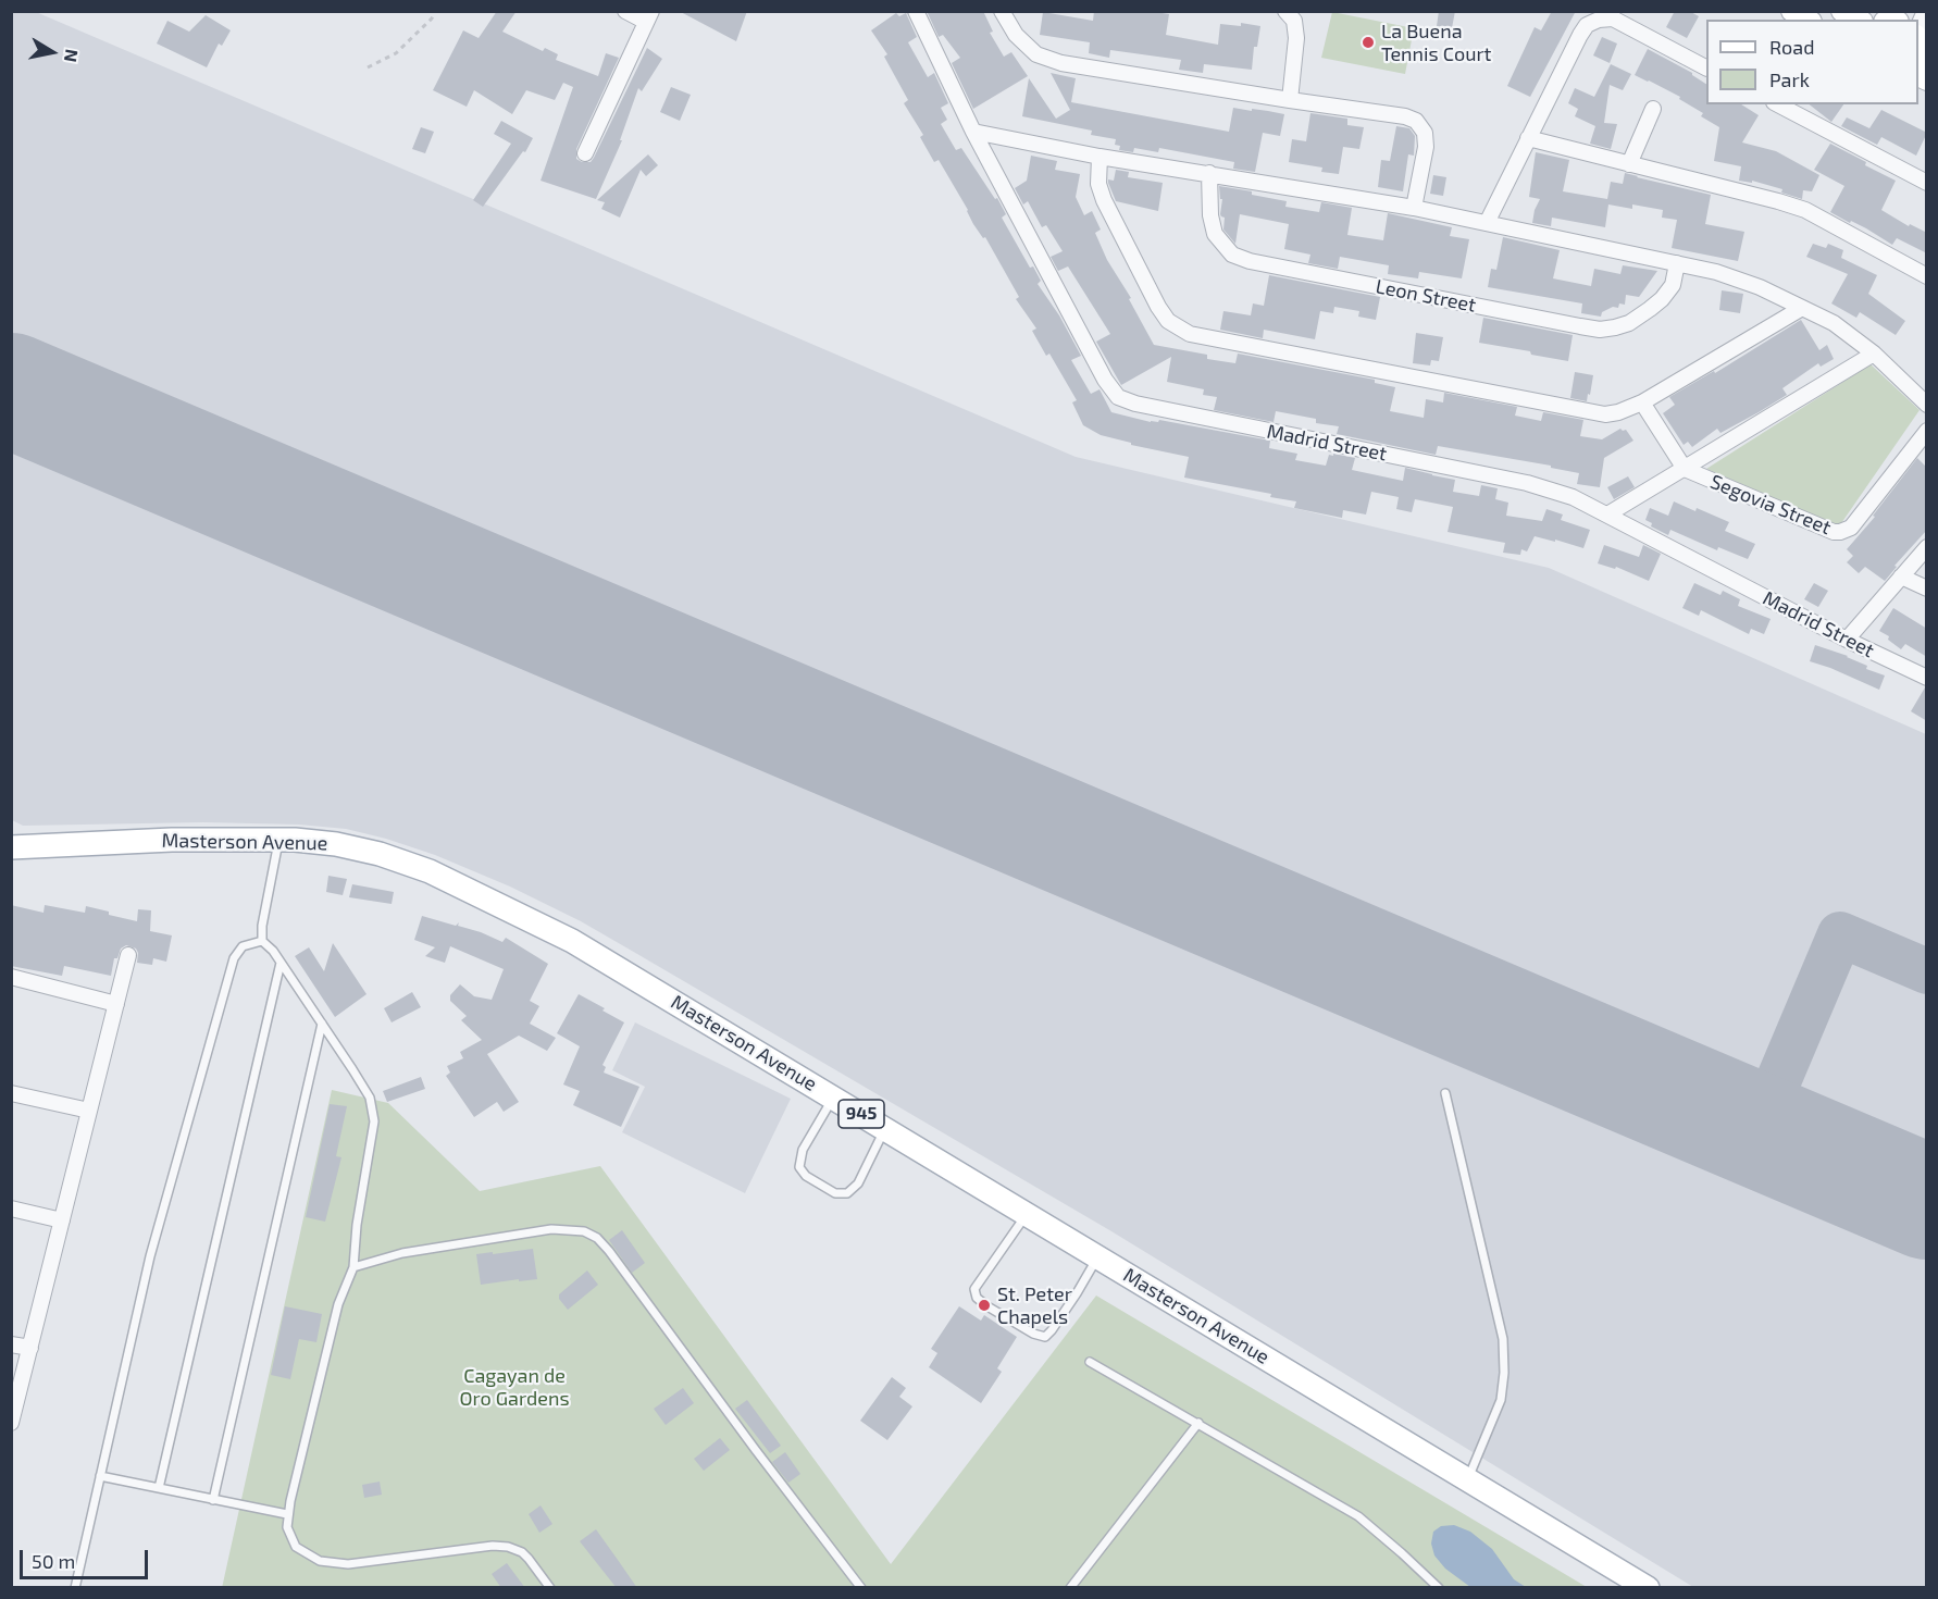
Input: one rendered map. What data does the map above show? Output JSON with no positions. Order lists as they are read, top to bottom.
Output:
{
  "streets": {
    "main road": ["Masterson Avenue", "945"],
    "street": ["Leon Street", "Madrid Street", "Segovia Street"]
  },
  "parks": ["Cagayan de Oro Gardens"],
  "places": ["La Buena Tennis Court", "St. Peter Chapels"],
  "legend": ["Road", "Park"],
  "scale_bar": "50 m",
  "north": "right"
}
